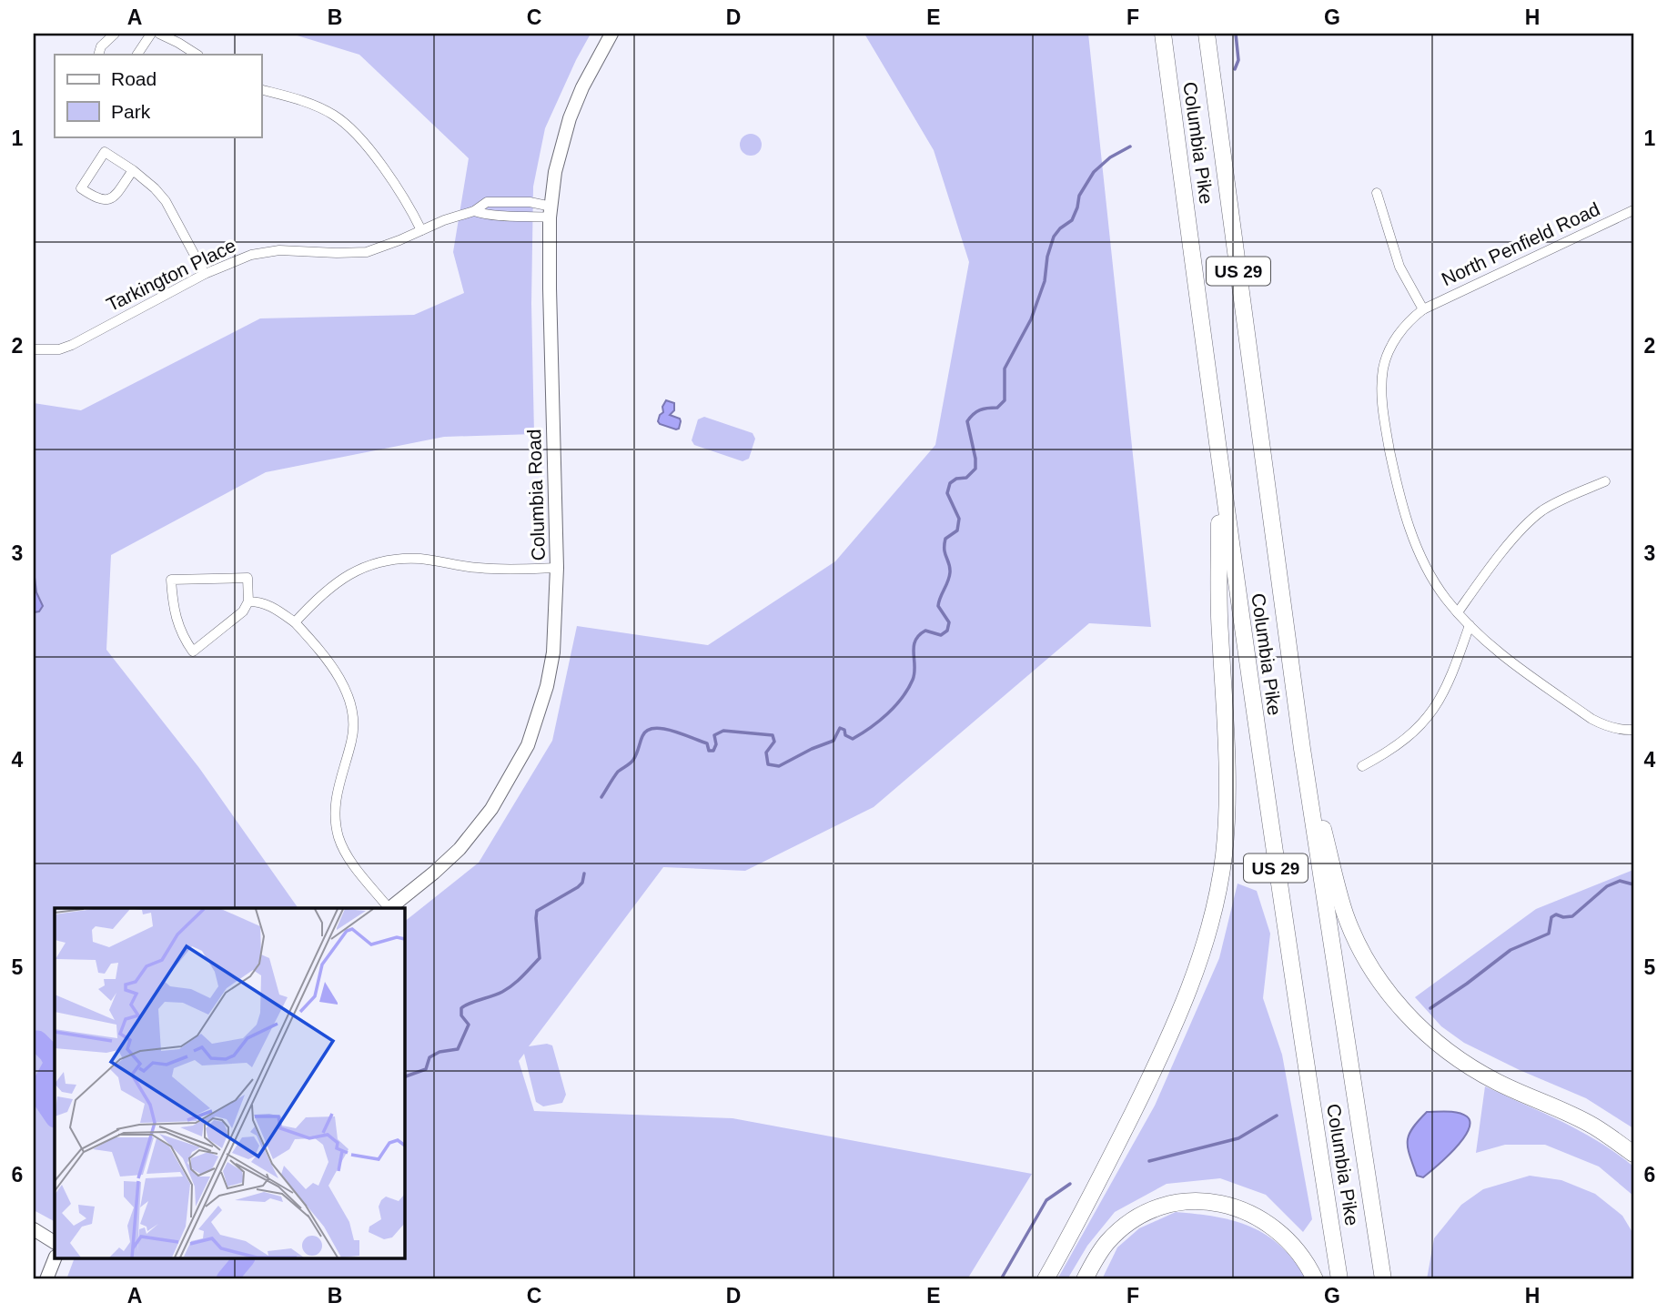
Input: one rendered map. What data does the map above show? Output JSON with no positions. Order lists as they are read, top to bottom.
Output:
{
  "streets": {
    "highway": ["Columbia Pike", "US 29"],
    "main road": ["Columbia Road"],
    "street": ["North Penfield Road", "Tarkington Place"]
  },
  "crossings": [
    ["Tarkington Place", "Columbia Road"]
  ],
  "legend": ["Road", "Park"],
  "grid": {
    "columns": [
      "A",
      "B",
      "C",
      "D",
      "E",
      "F",
      "G",
      "H"
    ],
    "rows": [
      "1",
      "2",
      "3",
      "4",
      "5",
      "6"
    ]
  }
}
